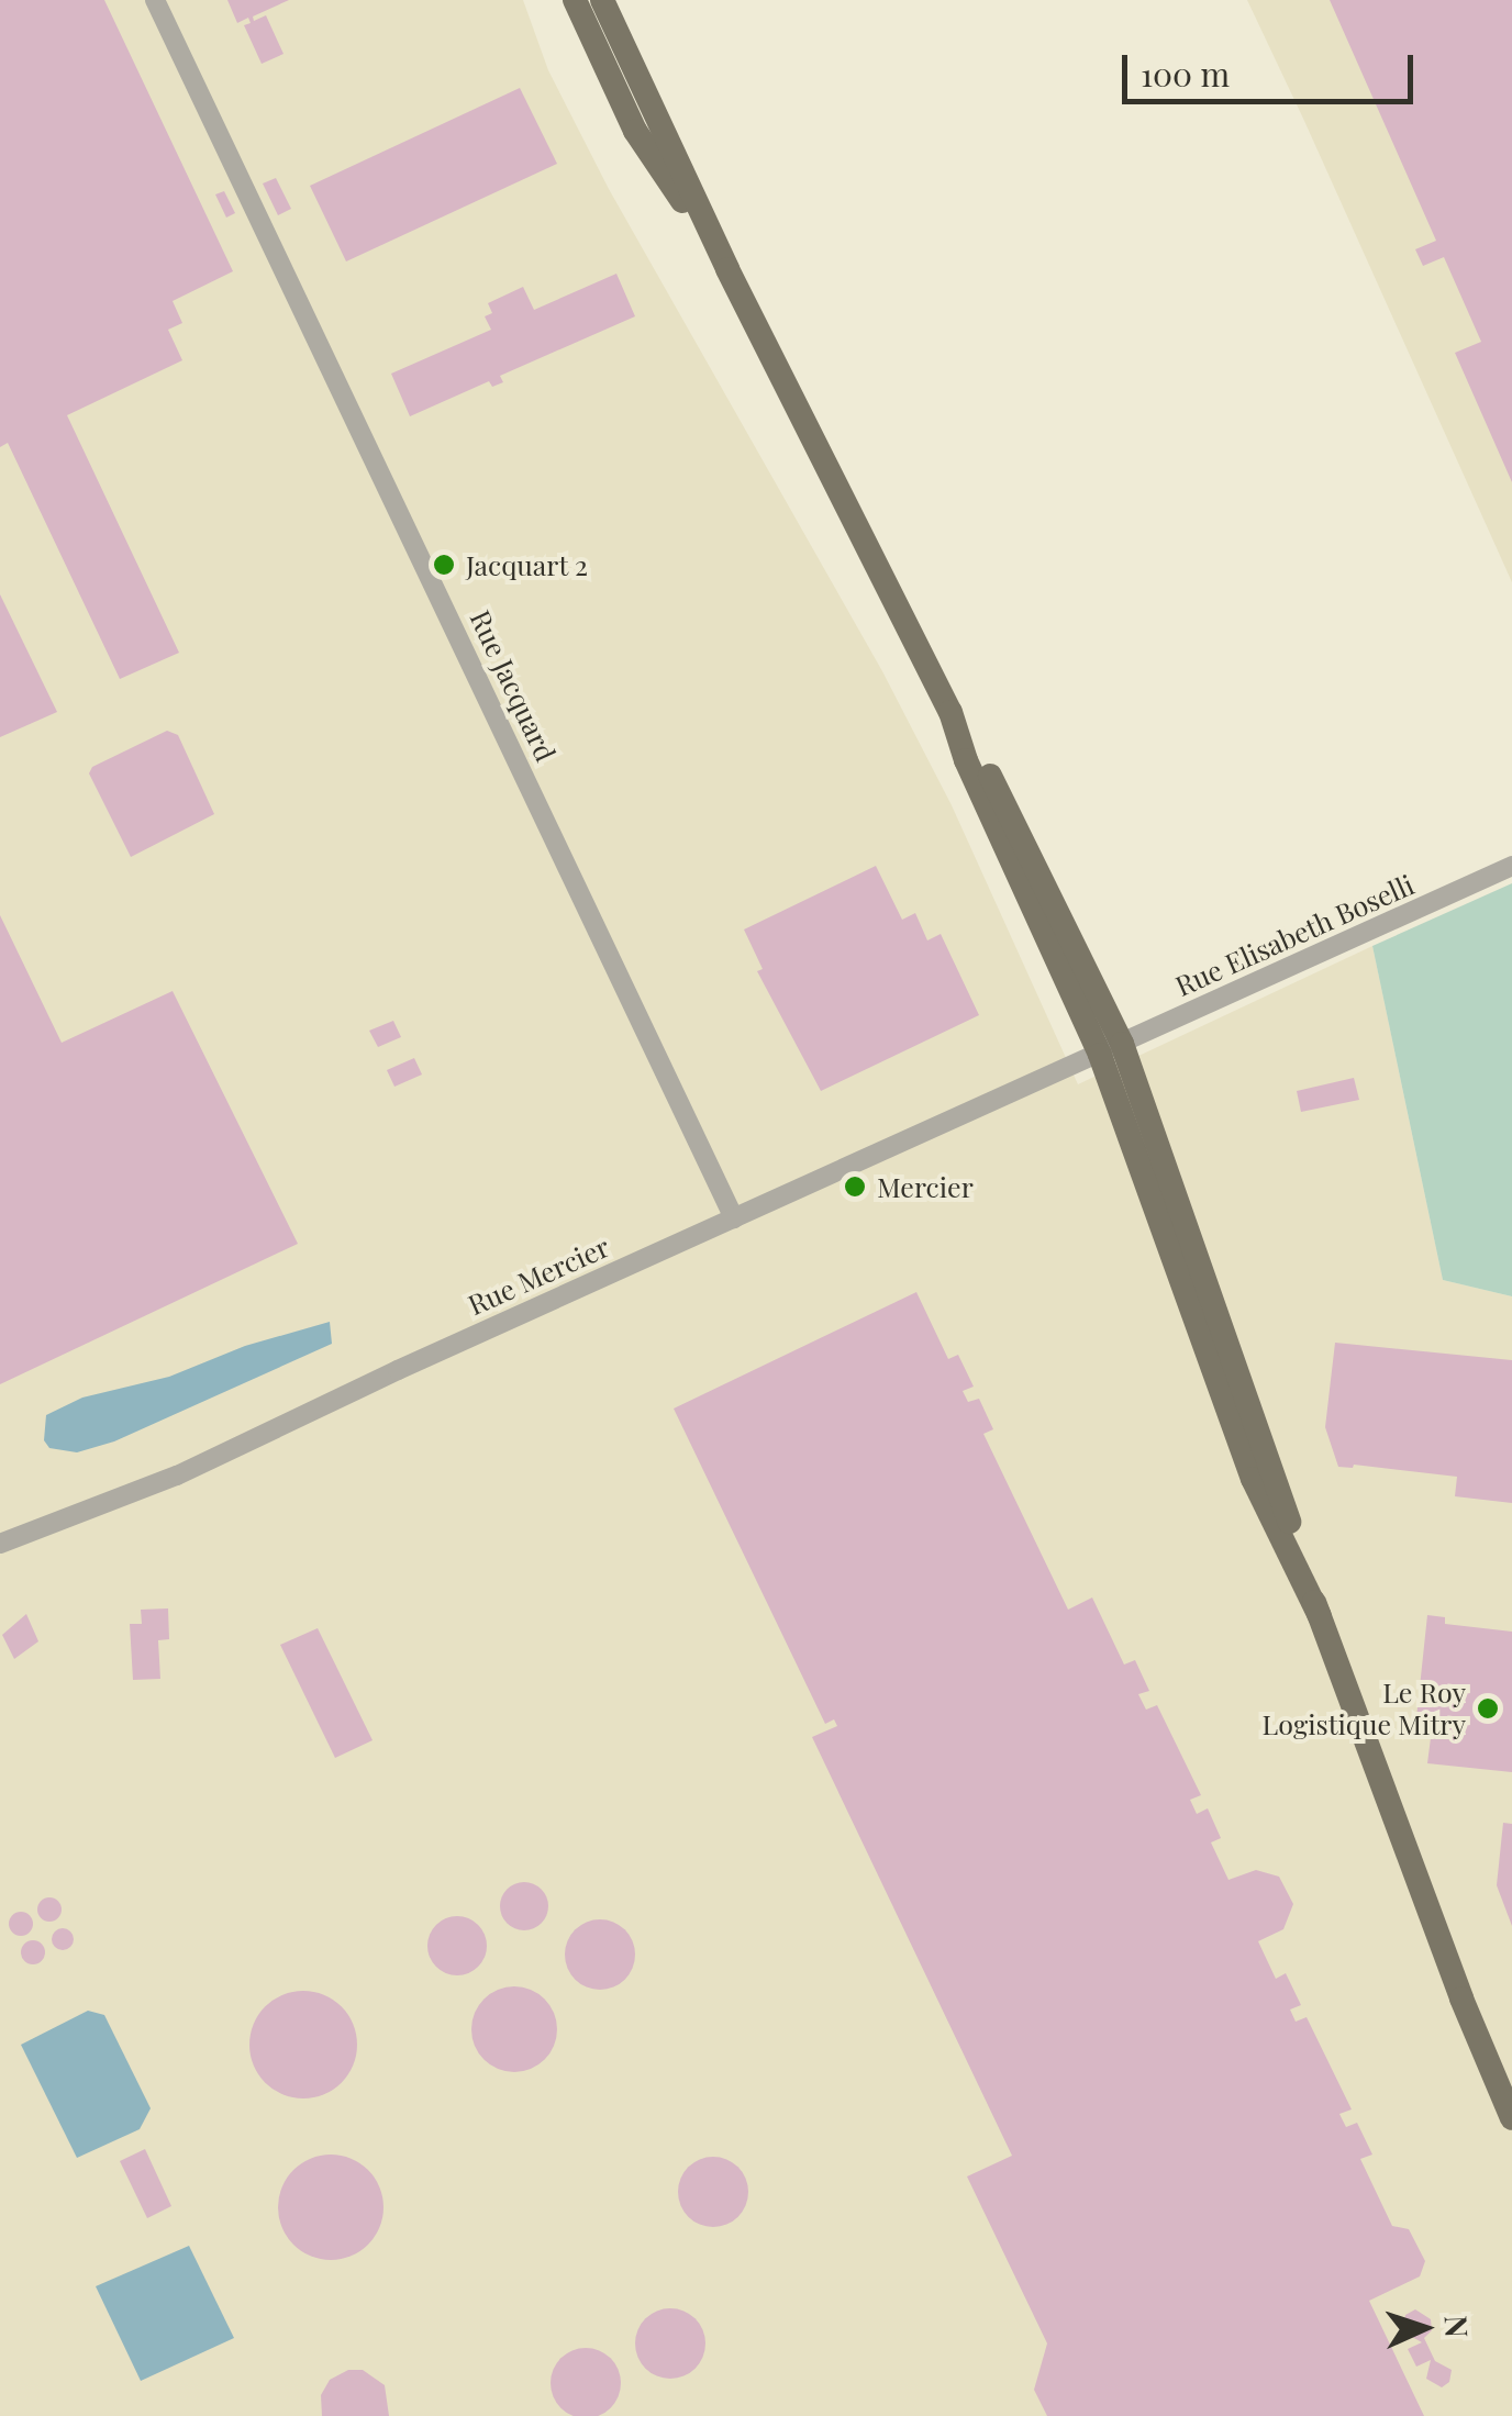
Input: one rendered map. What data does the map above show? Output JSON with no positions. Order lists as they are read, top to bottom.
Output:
{
  "streets": {
    "street": ["Rue Jacquard", "Rue Elisabeth Boselli", "Rue Mercier"]
  },
  "crossings": [
    ["Rue Jacquard", "Rue Mercier"],
    ["Rue Elisabeth Boselli", "Rue Mercier"]
  ],
  "places": ["Jacquart 2", "Mercier", "Le Roy Logistique Mitry"],
  "scale_bar": "100 m",
  "north": "right"
}
